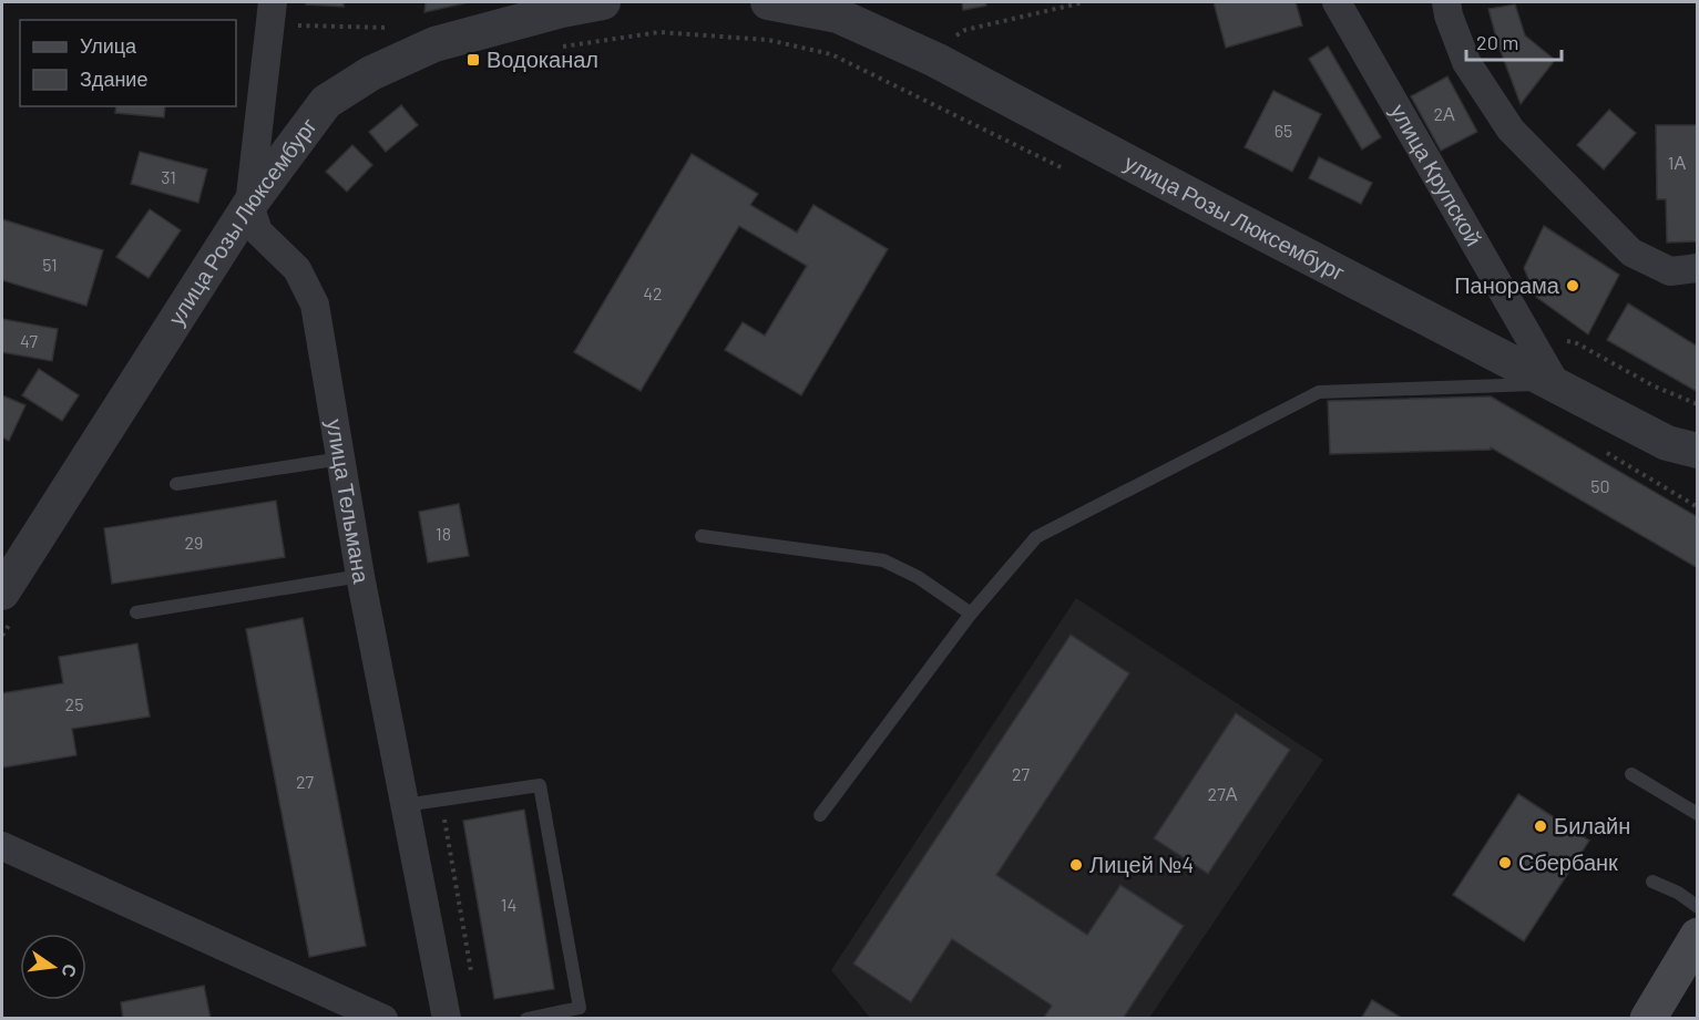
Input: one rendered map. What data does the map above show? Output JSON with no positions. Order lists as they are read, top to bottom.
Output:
{
  "streets": {
    "street": ["улица Крупской", "улица Розы Люксембург", "улица Тельмана"]
  },
  "crossings": [
    ["улица Крупской", "улица Розы Люксембург"],
    ["улица Розы Люксембург", "улица Тельмана"]
  ],
  "places": {
    "transit": ["Водоканал"],
    "other": [
      "Панорама",
      "Билайн",
      "Сбербанк",
      "Лицей №4"
    ]
  },
  "house_numbers": [
    "2А",
    "65",
    "1А",
    "31",
    "51",
    "42",
    "47",
    "50",
    "18",
    "29",
    "25",
    "27",
    "27",
    "27А",
    "14"
  ],
  "legend": ["Улица", "Здание"],
  "scale_bar": "20 m",
  "north": "right"
}
